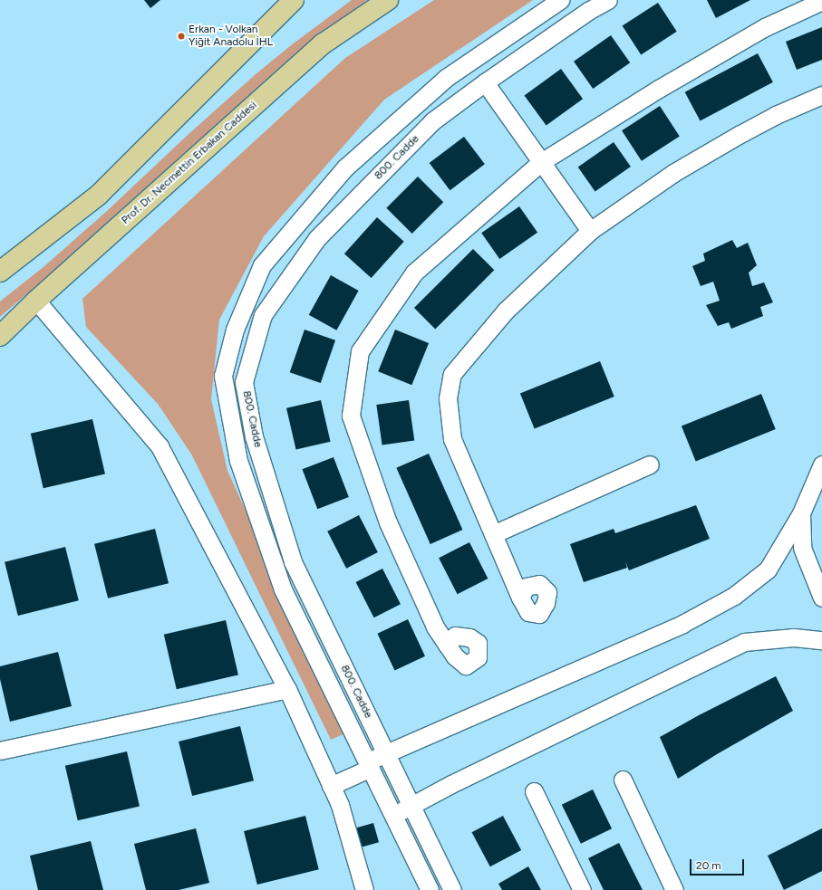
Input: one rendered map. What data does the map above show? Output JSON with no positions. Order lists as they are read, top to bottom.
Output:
{
  "streets": {
    "main road": ["Prof. Dr. Necmettin Erbakan Caddesi"],
    "street": ["800. Cadde"]
  },
  "places": ["Erkan - Volkan Yiğit Anadolu İHL"],
  "scale_bar": "20 m"
}
